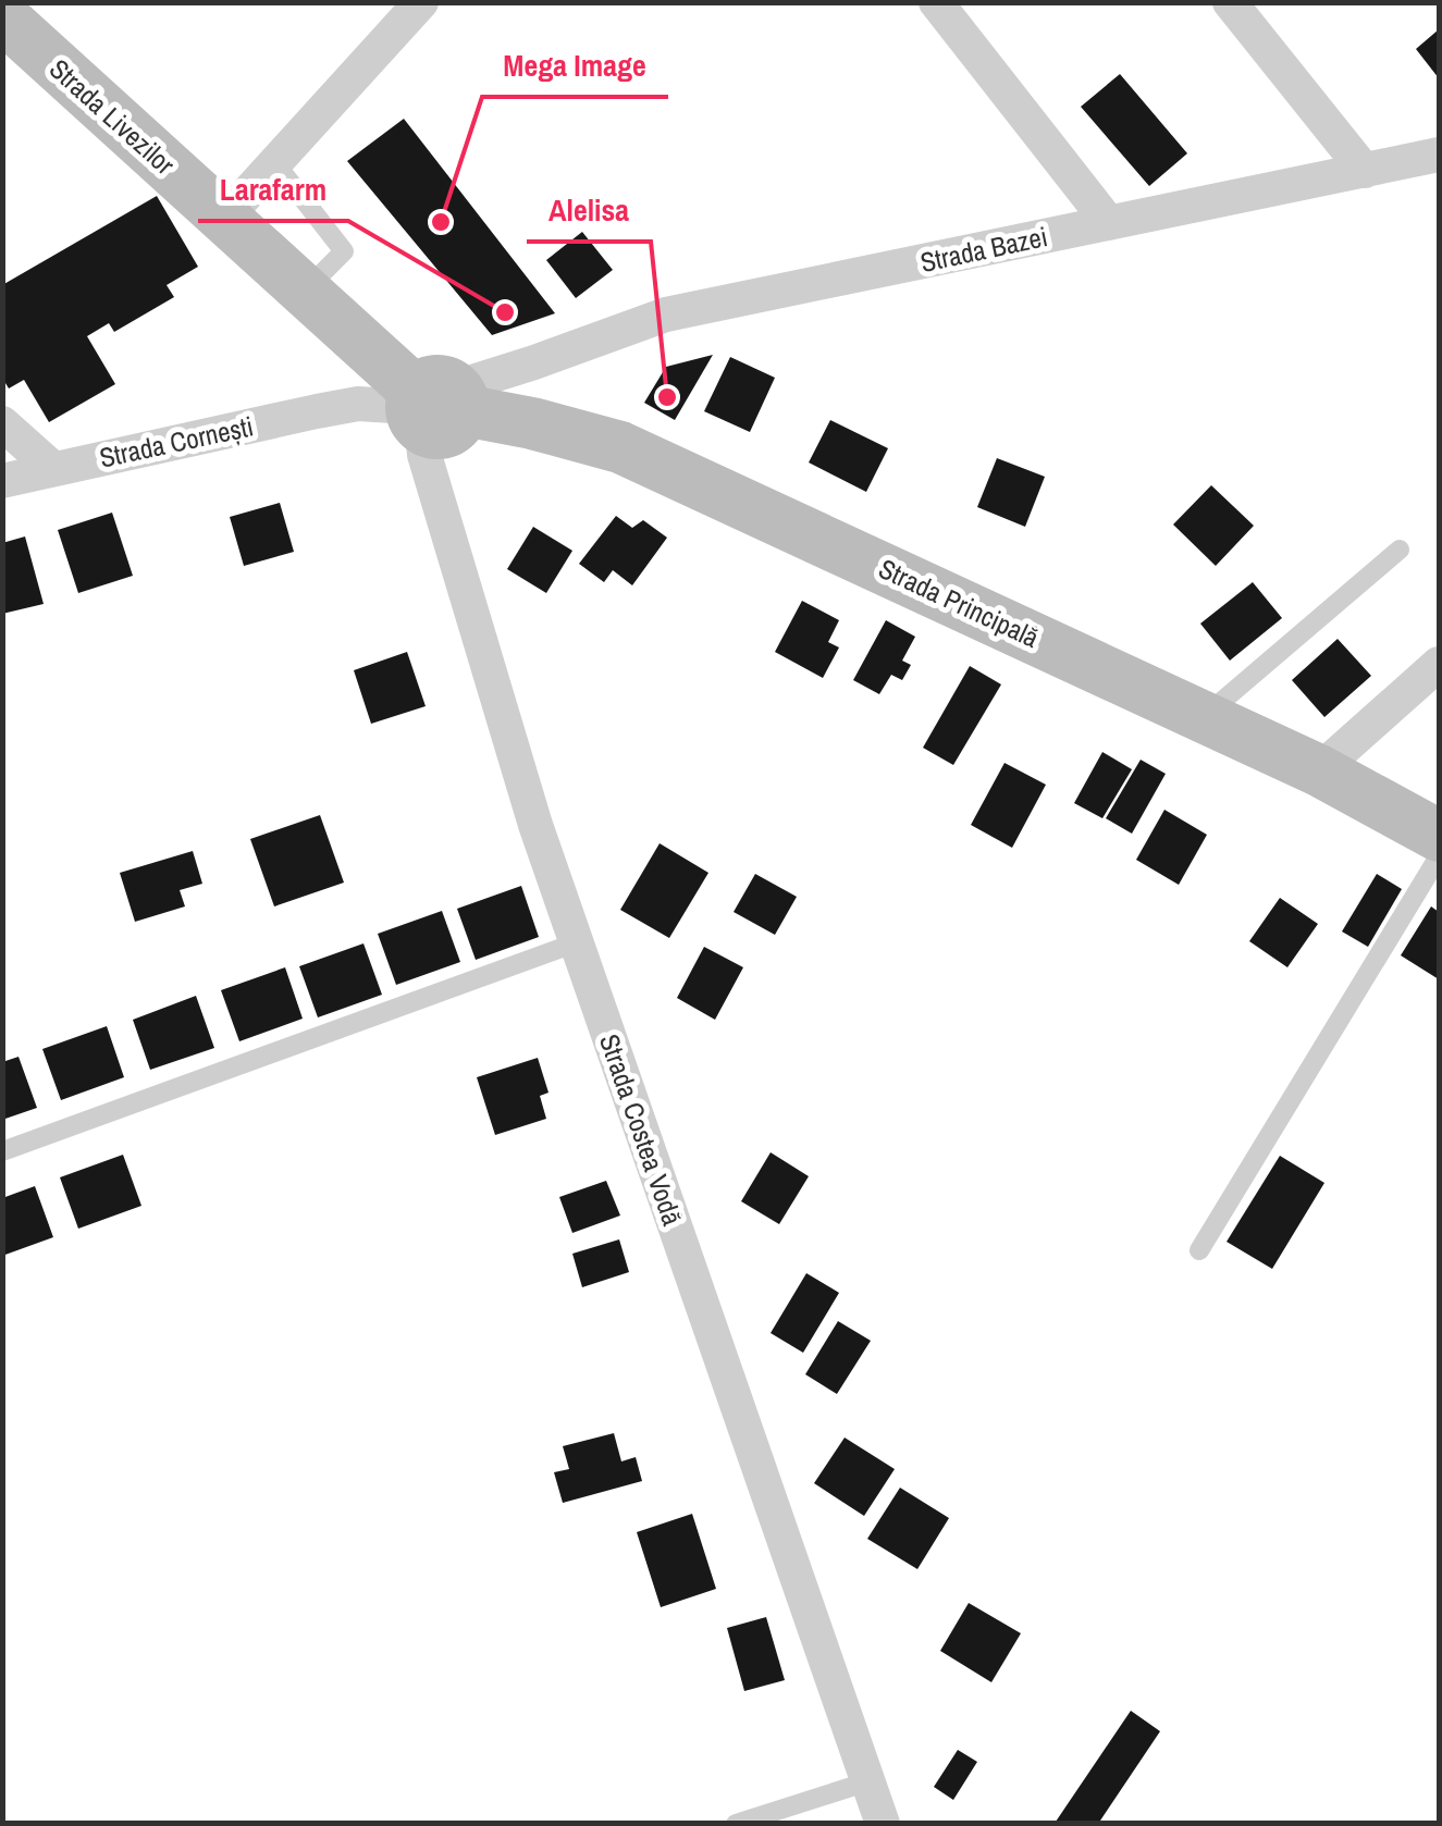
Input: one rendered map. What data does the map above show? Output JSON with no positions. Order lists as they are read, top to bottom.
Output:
{
  "streets": {
    "street": [
      "Strada Livezilor",
      "Strada Bazei",
      "Strada Cornești",
      "Strada Principală",
      "Strada Costea Vodă"
    ]
  },
  "crossings": [
    ["Strada Livezilor", "Strada Bazei"],
    ["Strada Livezilor", "Strada Cornești"],
    ["Strada Livezilor", "Strada Principală"],
    ["Strada Livezilor", "Strada Costea Vodă"],
    ["Strada Bazei", "Strada Cornești"],
    ["Strada Bazei", "Strada Principală"],
    ["Strada Bazei", "Strada Costea Vodă"],
    ["Strada Cornești", "Strada Principală"],
    ["Strada Cornești", "Strada Costea Vodă"],
    ["Strada Principală", "Strada Costea Vodă"]
  ],
  "places": ["Mega Image", "Larafarm", "Alelisa"]
}
